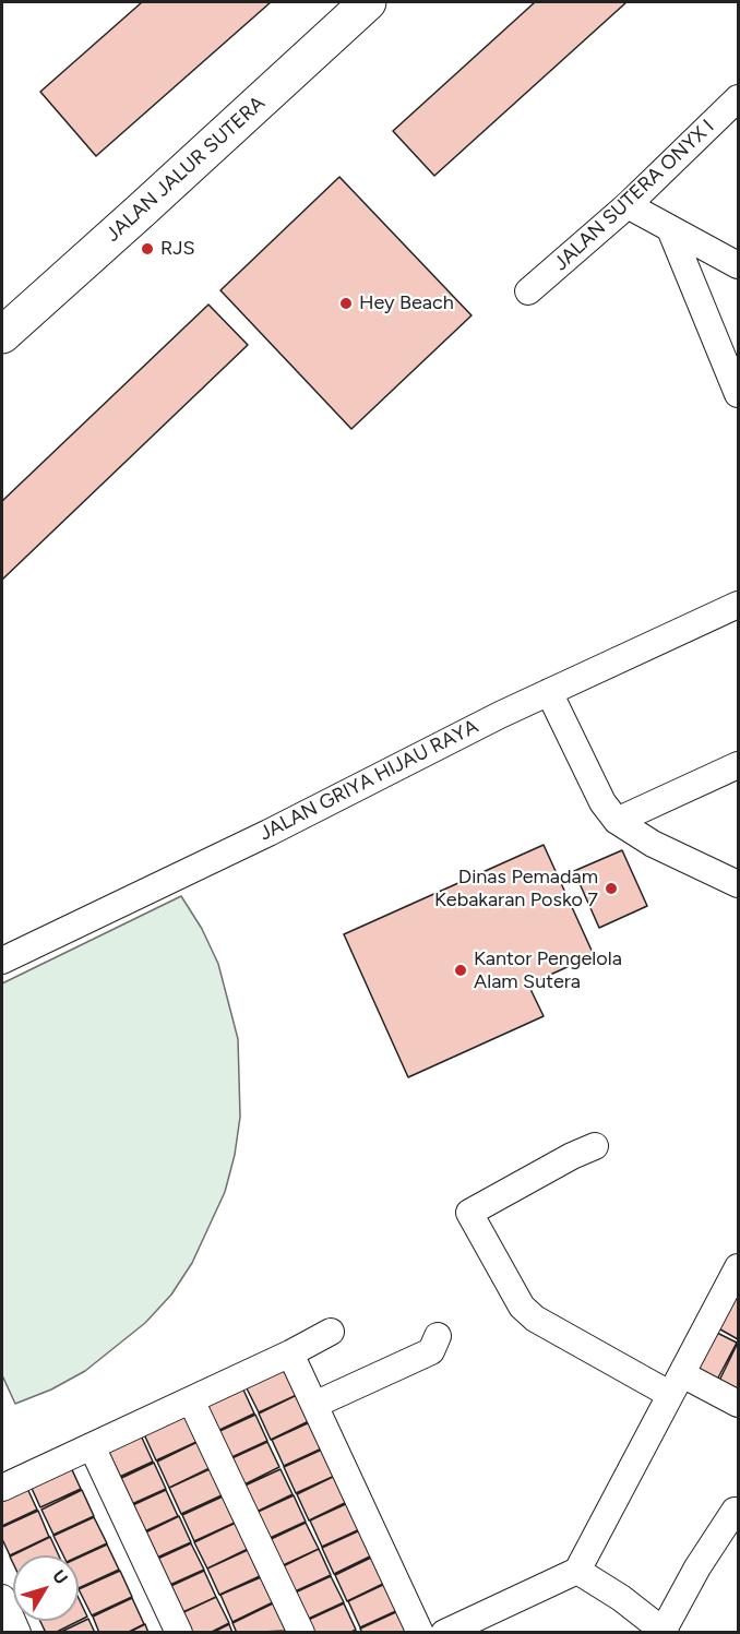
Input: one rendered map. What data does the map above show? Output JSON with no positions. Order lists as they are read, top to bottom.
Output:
{
  "streets": {
    "main road": ["JALAN JALUR SUTERA"],
    "street": ["JALAN SUTERA ONYX I", "JALAN GRIYA HIJAU RAYA"]
  },
  "places": [
    "RJS",
    "Hey Beach",
    "Dinas Pemadam Kebakaran Posko 7",
    "Kantor Pengelola Alam Sutera"
  ],
  "north": "top right"
}
